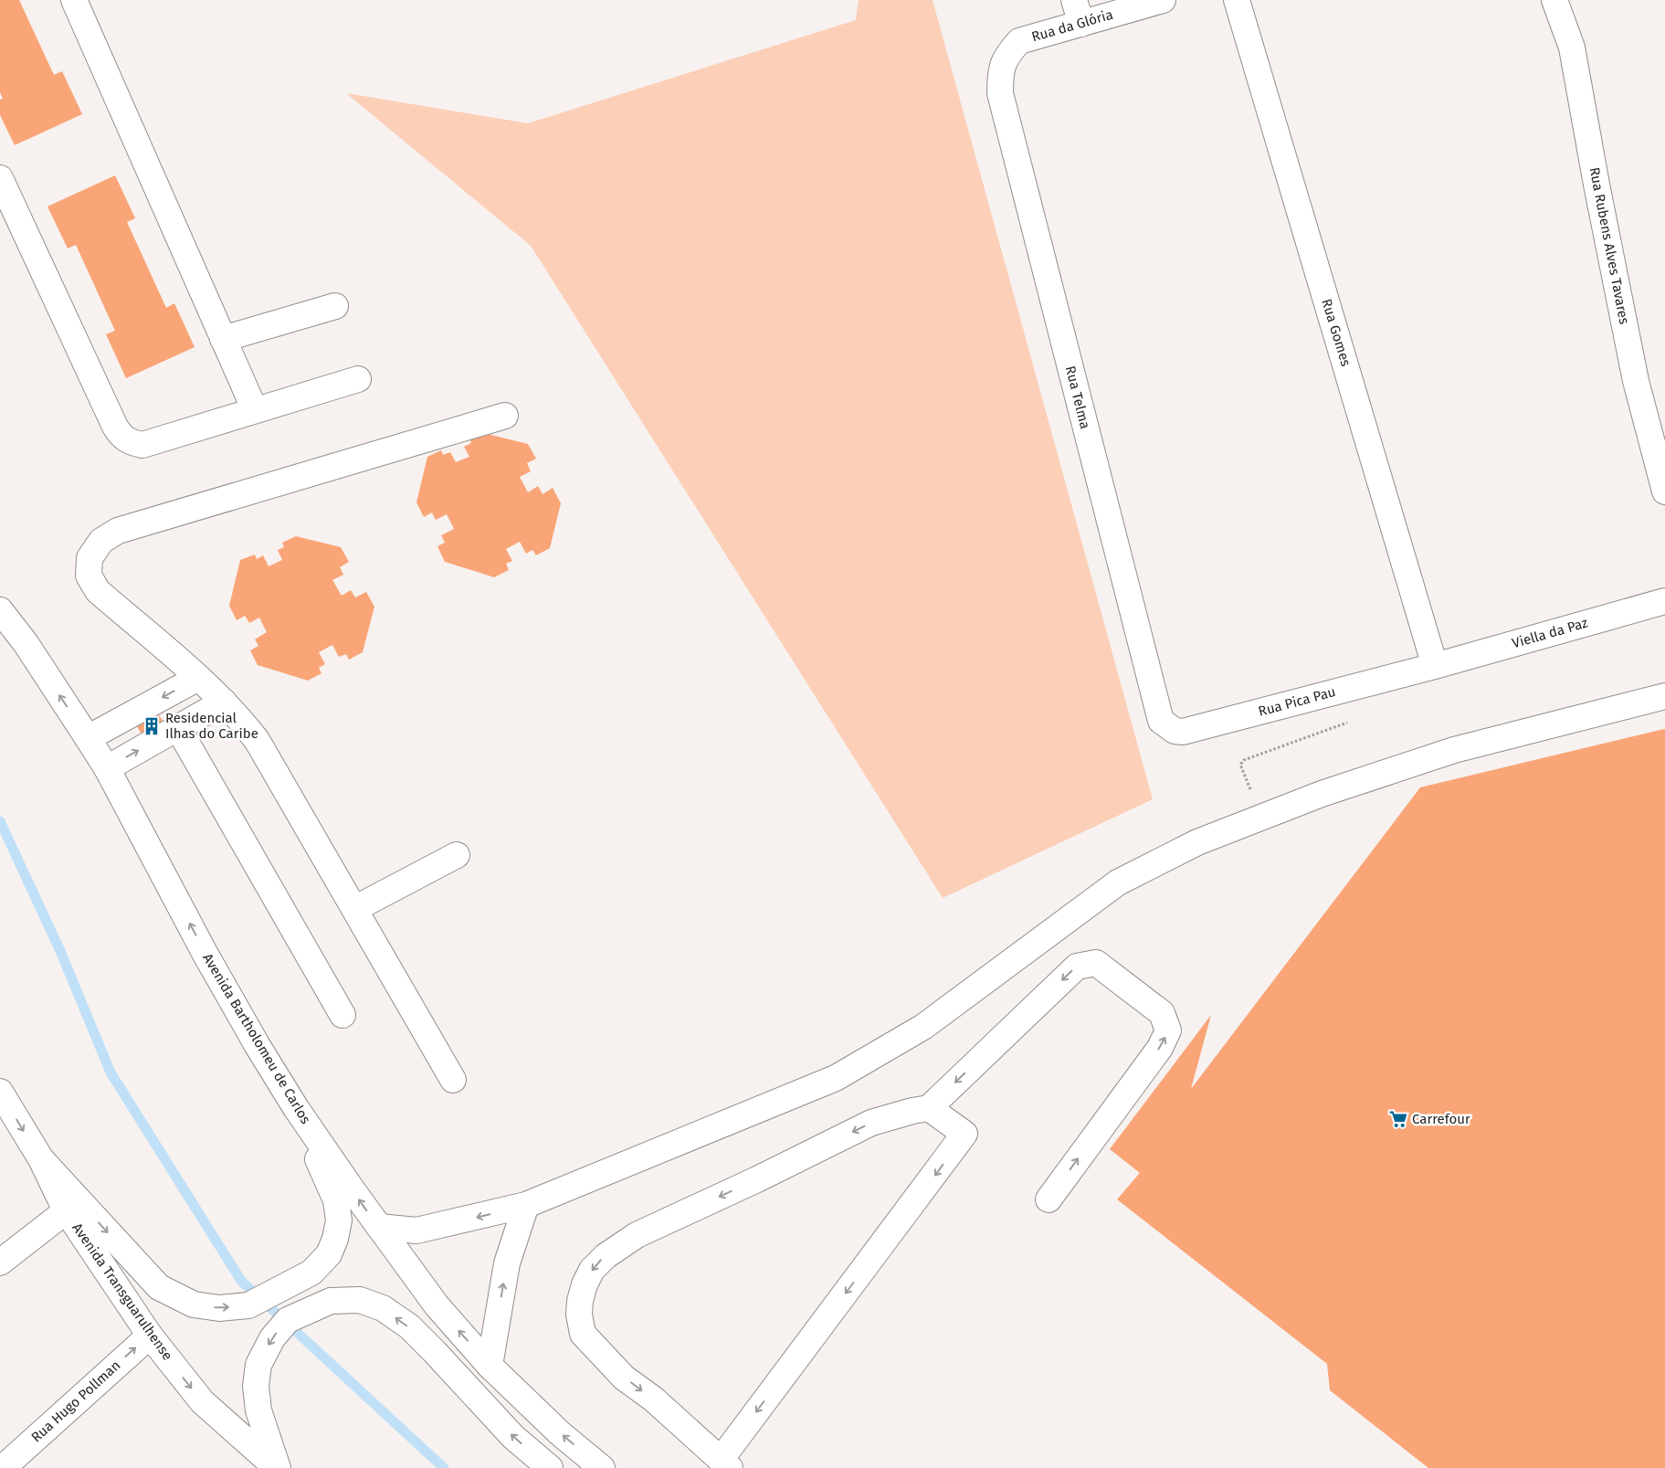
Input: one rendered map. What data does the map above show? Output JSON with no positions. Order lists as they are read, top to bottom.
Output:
{
  "streets": {
    "street": [
      "Rua da Glória",
      "Rua Rubens Alves Tavares",
      "Rua Gomes",
      "Rua Telma",
      "Viella da Paz",
      "Rua Pica Pau",
      "Avenida Bartholomeu de Carlos",
      "Avenida Transguarulhense",
      "Rua Hugo Pollman"
    ]
  },
  "crossings": [
    ["Rua da Glória", "Rua Telma"],
    ["Rua Gomes", "Viella da Paz"],
    ["Rua Gomes", "Rua Pica Pau"],
    ["Rua Telma", "Rua Pica Pau"],
    ["Viella da Paz", "Rua Pica Pau"],
    ["Avenida Transguarulhense", "Rua Hugo Pollman"]
  ],
  "one_way": ["Avenida Transguarulhense"],
  "places": {
    "building": ["Residencial Ilhas do Caribe"],
    "supermarket": ["Carrefour"]
  }
}
